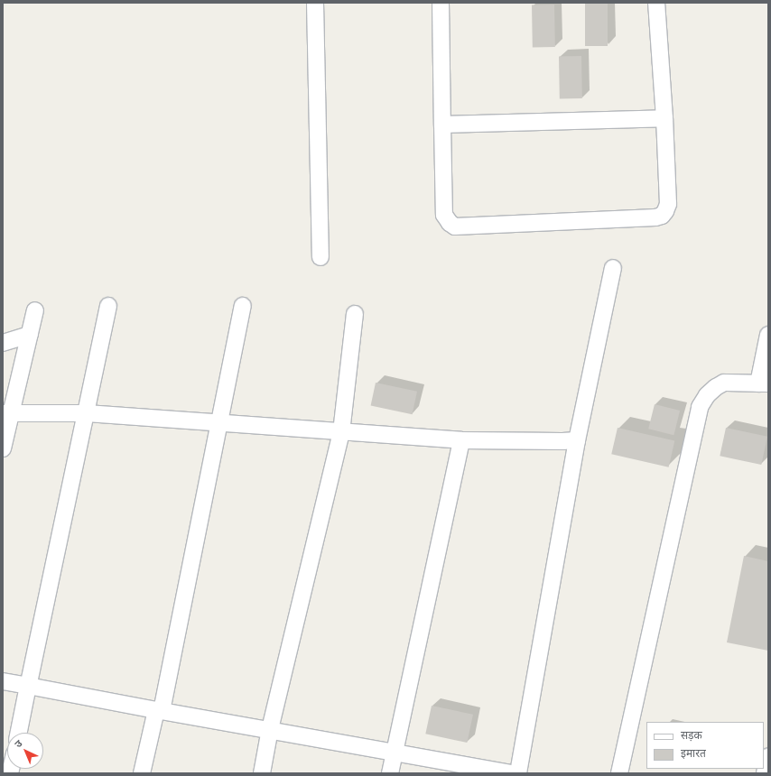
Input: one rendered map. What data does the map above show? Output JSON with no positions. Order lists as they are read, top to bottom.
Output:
{
  "legend": ["सड़क", "इमारत"],
  "north": "top left"
}
